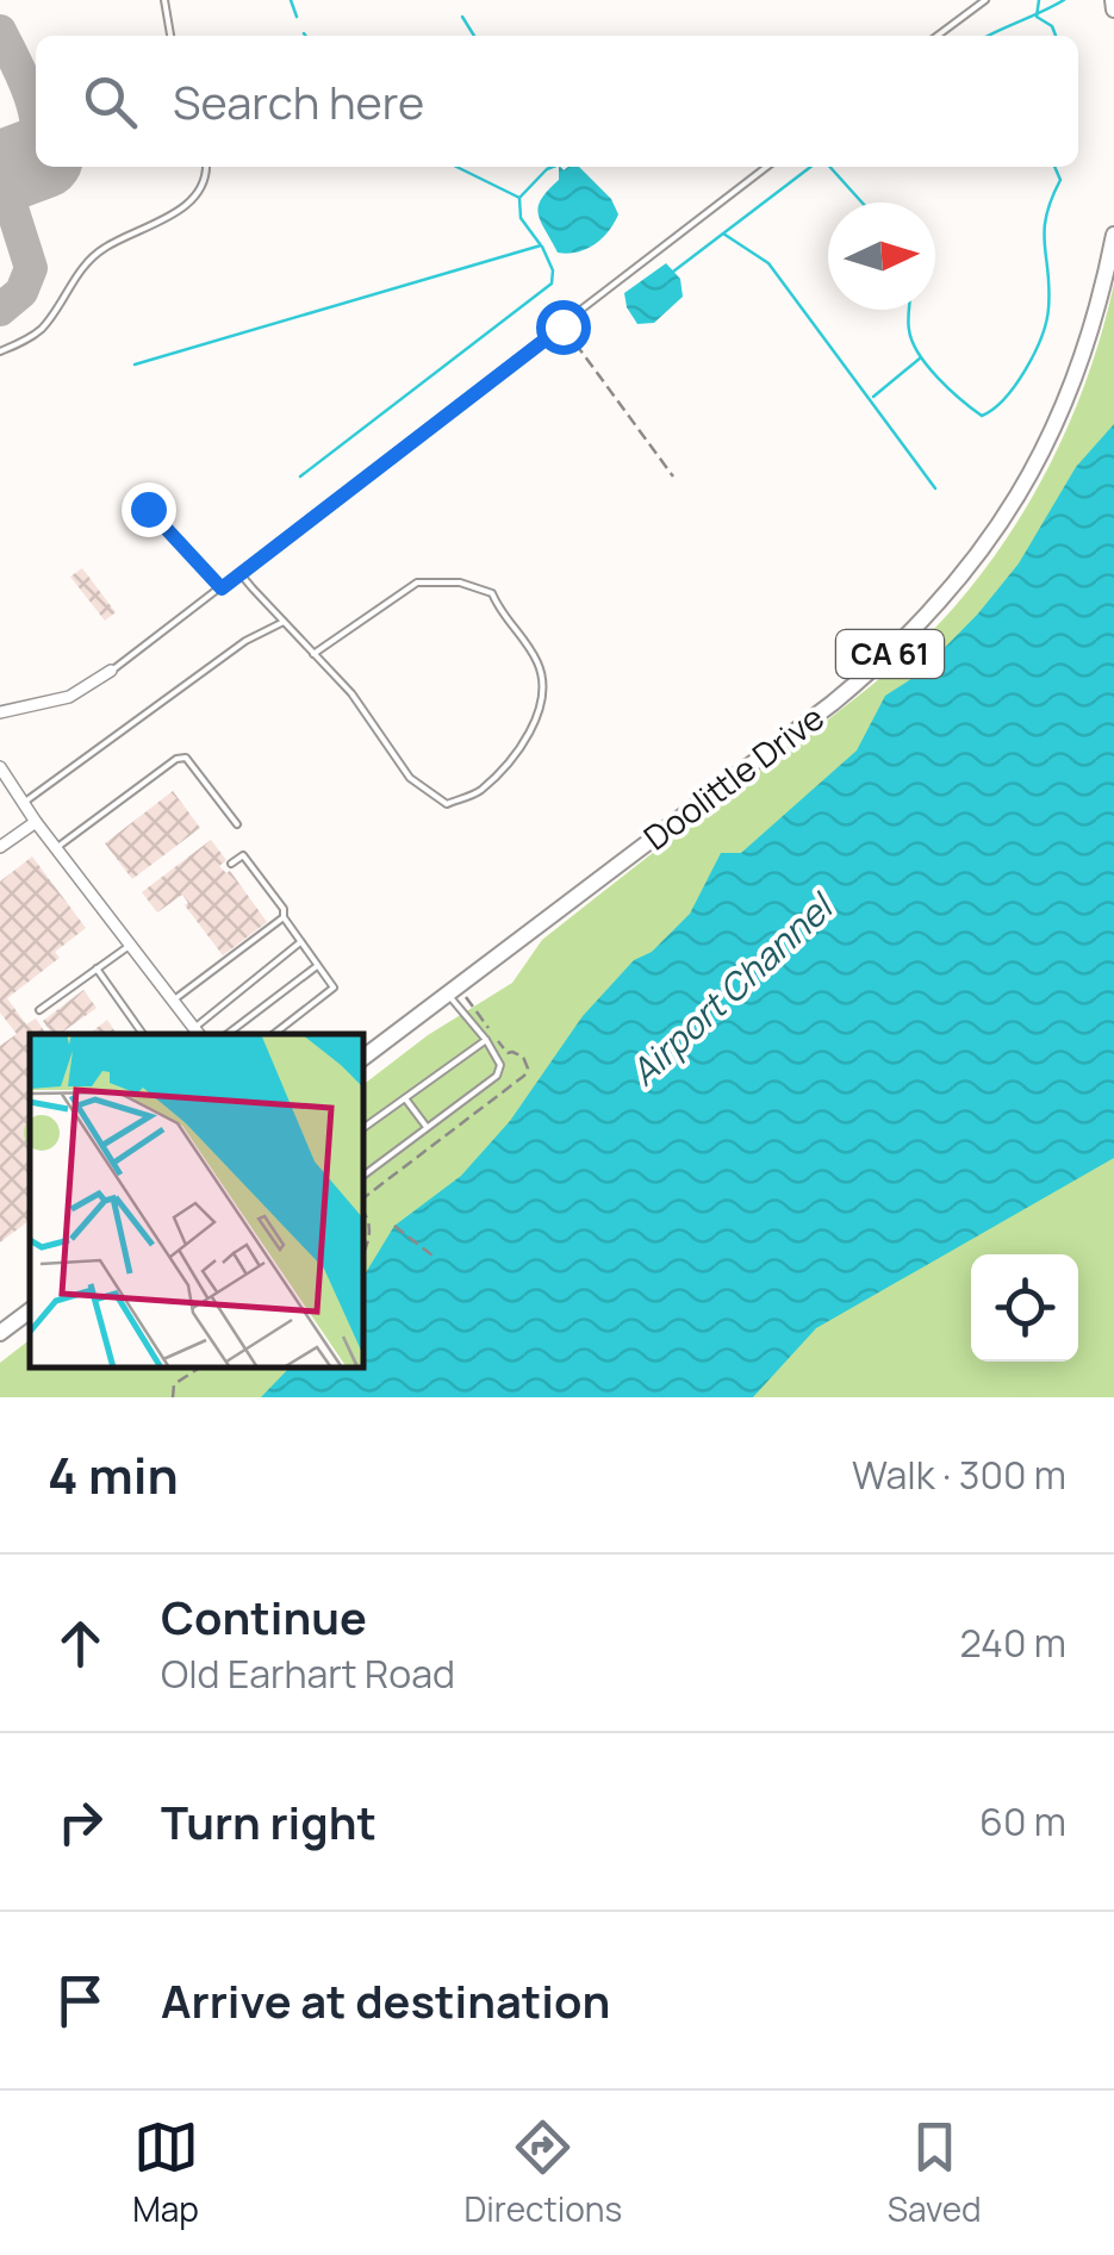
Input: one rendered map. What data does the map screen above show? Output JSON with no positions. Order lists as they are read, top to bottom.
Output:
{
  "streets": {
    "main road": ["CA 61", "Doolittle Drive"]
  },
  "water": ["Airport Channel"],
  "north": "right",
  "page": {
    "search": "Search here",
    "heading": ["4 min", "Walk · 300 m"],
    "list": [
      ["Continue", "Old Earhart Road", "240 m"],
      ["Turn right", "60 m"],
      "Arrive at destination"
    ],
    "nav": ["Map", "Directions", "Saved"]
  }
}
